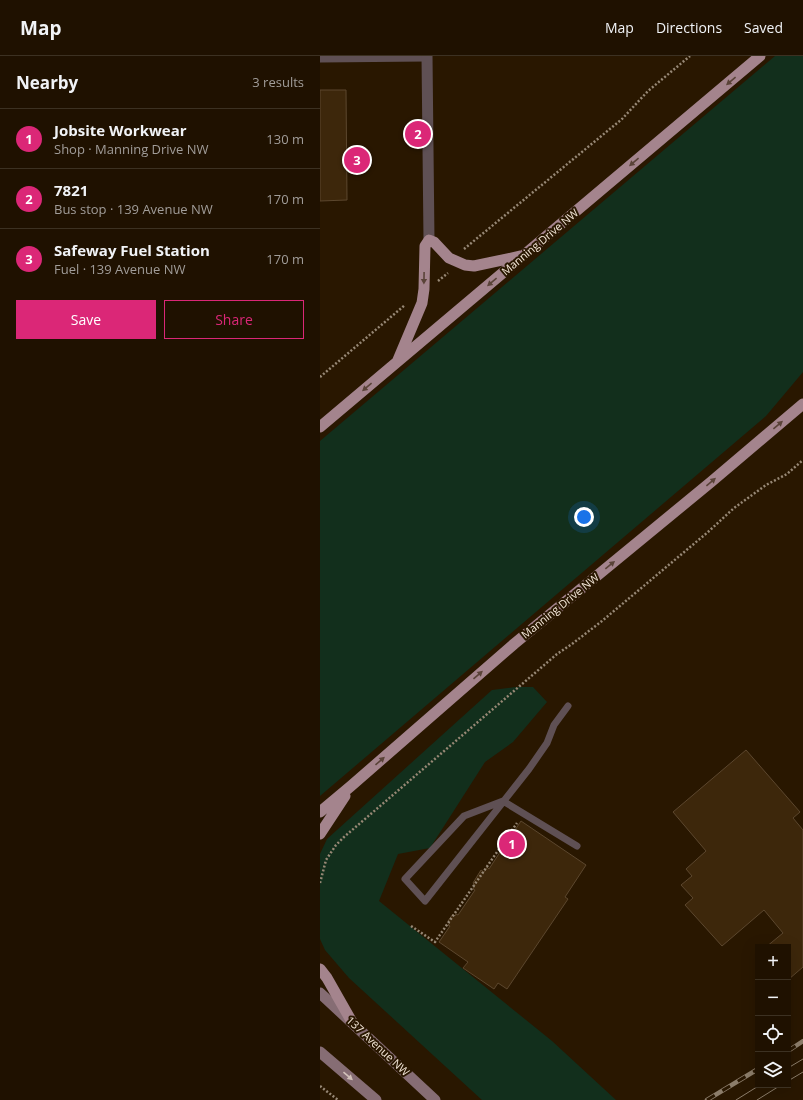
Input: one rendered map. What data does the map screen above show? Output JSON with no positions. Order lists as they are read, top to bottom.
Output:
{
  "streets": {
    "main road": ["Manning Drive NW", "137 Avenue NW"]
  },
  "page": {
    "header": "Map",
    "nav": ["Map", "Directions", "Saved"],
    "heading": ["Nearby", "3 results"],
    "list": [
      {
        "mark": "1",
        "name": "Jobsite Workwear",
        "note": "Shop · Manning Drive NW",
        "value": "130 m"
      },
      {
        "mark": "2",
        "name": "7821",
        "note": "Bus stop · 139 Avenue NW",
        "value": "170 m"
      },
      {
        "mark": "3",
        "name": "Safeway Fuel Station",
        "note": "Fuel · 139 Avenue NW",
        "value": "170 m"
      }
    ],
    "pins": ["2", "3", "1"],
    "buttons": ["Save", "Share"],
    "map_buttons": ["+", "−"]
  }
}
